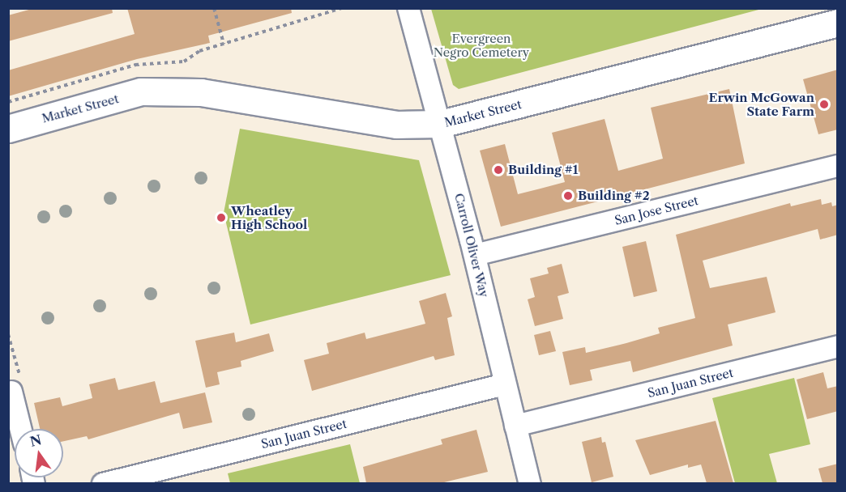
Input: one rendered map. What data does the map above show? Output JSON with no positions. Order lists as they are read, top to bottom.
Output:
{
  "streets": {
    "street": [
      "Market Street",
      "San Jose Street",
      "Carroll Oliver Way",
      "San Juan Street"
    ]
  },
  "crossings": [
    ["Market Street", "Carroll Oliver Way"],
    ["San Jose Street", "Carroll Oliver Way"],
    ["Carroll Oliver Way", "San Juan Street"]
  ],
  "parks": ["Evergreen Negro Cemetery"],
  "places": [
    "Erwin McGowan State Farm",
    "Building #1",
    "Building #2",
    "Wheatley High School"
  ],
  "north": "top"
}
